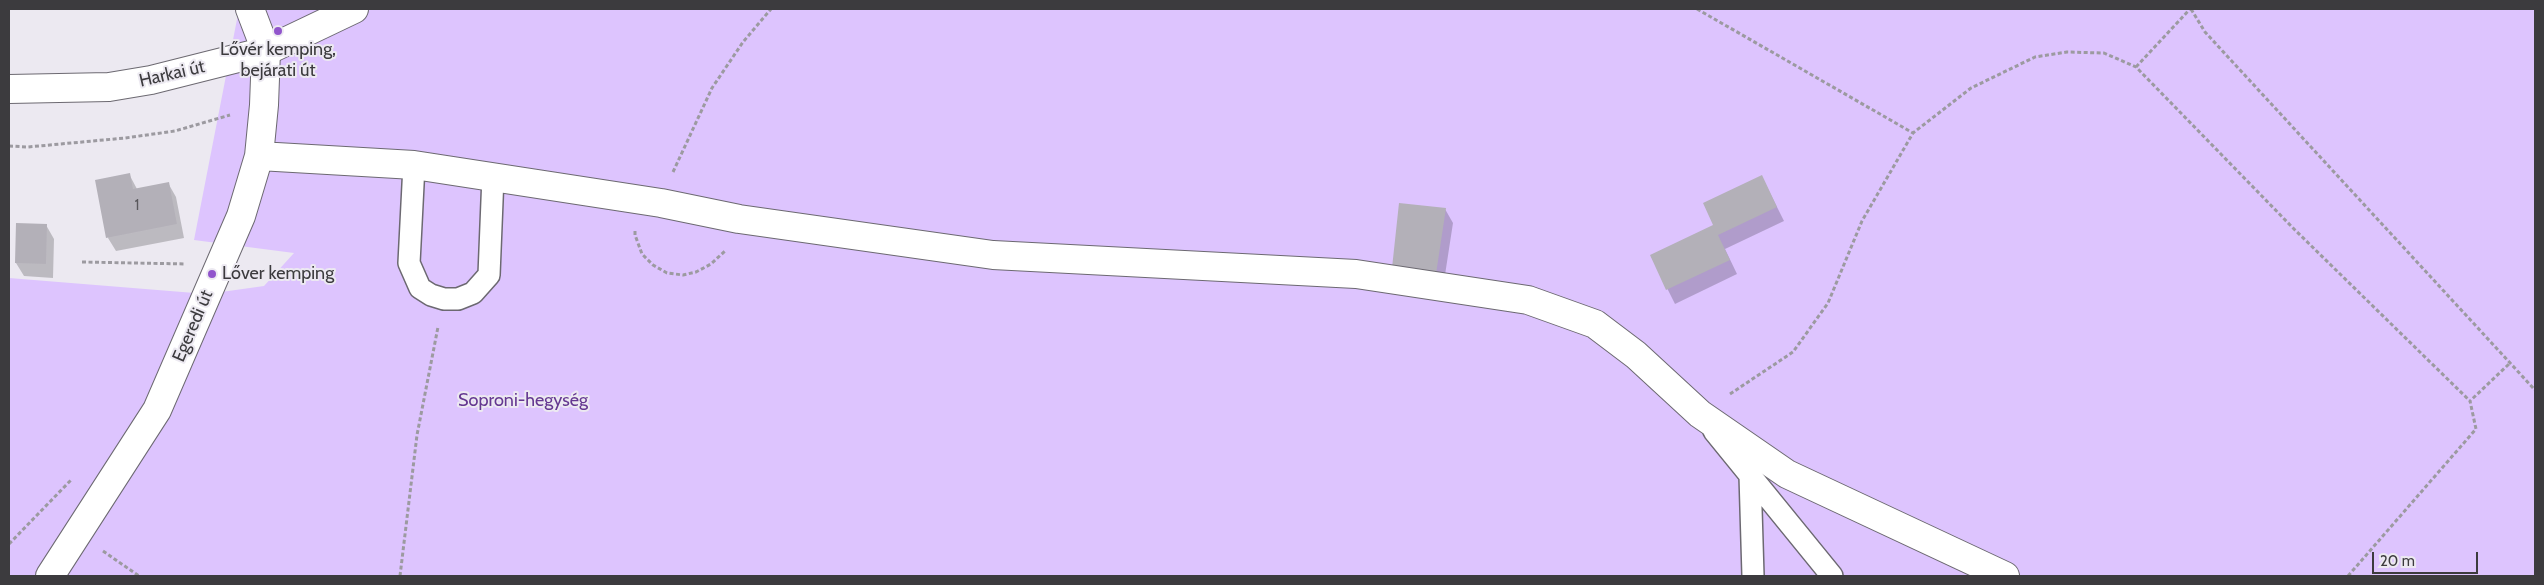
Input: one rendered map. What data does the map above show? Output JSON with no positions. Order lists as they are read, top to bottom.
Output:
{
  "streets": {
    "street": ["Harkai út", "Egeredi út"]
  },
  "crossings": [
    ["Harkai út", "Egeredi út"]
  ],
  "parks": ["Soproni-hegység"],
  "places": ["Lővér kemping, bejárati út", "Lőver kemping"],
  "house_numbers": ["1"],
  "scale_bar": "20 m"
}
